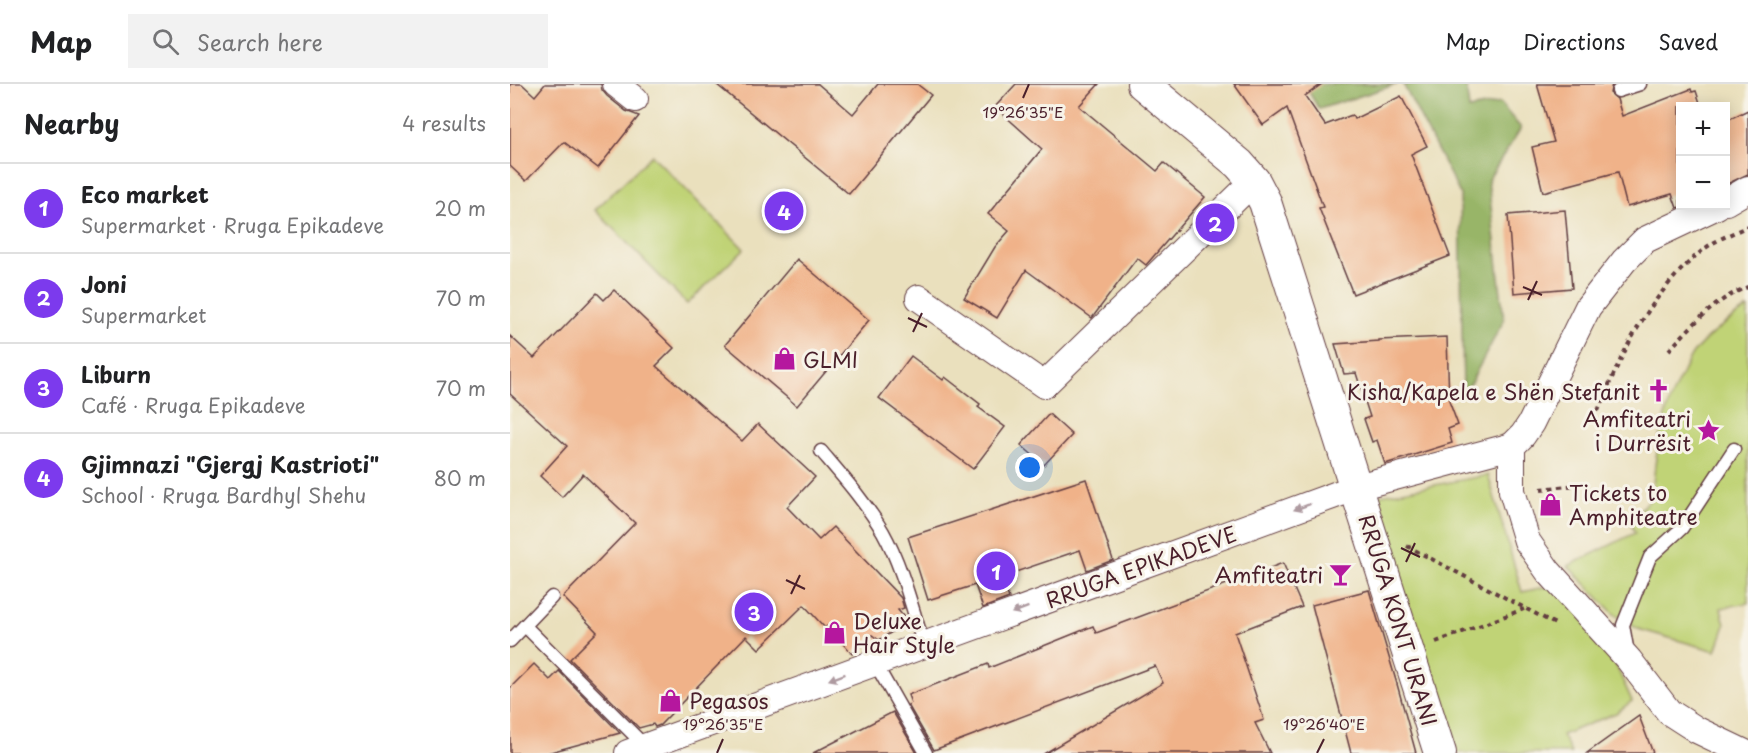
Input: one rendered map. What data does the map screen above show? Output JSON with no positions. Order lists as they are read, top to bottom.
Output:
{
  "streets": {
    "street": ["RRUGA EPIKADEVE", "RRUGA KONT URANI"]
  },
  "crossings": [
    ["RRUGA EPIKADEVE", "RRUGA KONT URANI"]
  ],
  "one_way": ["RRUGA EPIKADEVE"],
  "places": {
    "shop": [
      "GLMI",
      "Tickets to Amphiteatre",
      "Deluxe Hair Style",
      "Pegasos"
    ],
    "church": ["Kisha/Kapela e Shën Stefanit"],
    "place": ["Amfiteatri i Durrësit"],
    "bar": ["Amfiteatri"]
  },
  "page": {
    "header": "Map",
    "search": "Search here",
    "nav": ["Map", "Directions", "Saved"],
    "heading": ["Nearby", "4 results"],
    "map_buttons": ["+", "−"],
    "list": [
      {
        "mark": "1",
        "name": "Eco market",
        "note": "Supermarket · Rruga Epikadeve",
        "value": "20 m"
      },
      {
        "mark": "2",
        "name": "Joni",
        "note": "Supermarket",
        "value": "70 m"
      },
      {
        "mark": "3",
        "name": "Liburn",
        "note": "Café · Rruga Epikadeve",
        "value": "70 m"
      },
      {
        "mark": "4",
        "name": "Gjimnazi \"Gjergj Kastrioti\"",
        "note": "School · Rruga Bardhyl Shehu",
        "value": "80 m"
      }
    ],
    "pins": [
      "4",
      "2",
      "1",
      "3"
    ]
  },
  "coordinates": ["19°26'35\"E", "19°26'40\"E"]
}
